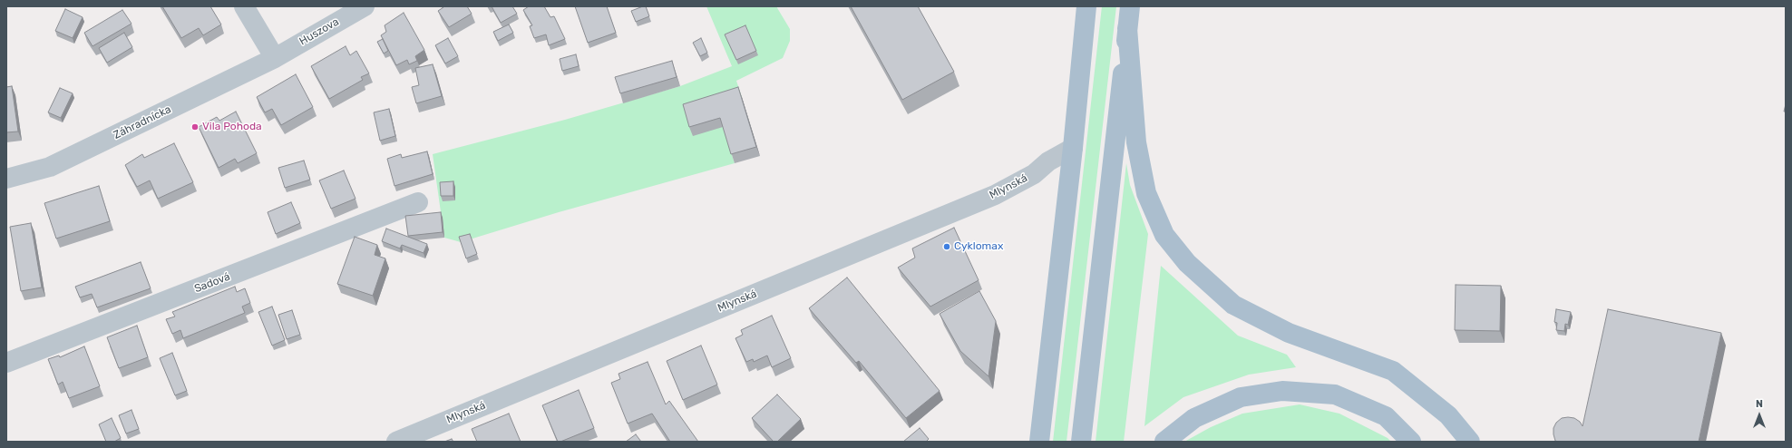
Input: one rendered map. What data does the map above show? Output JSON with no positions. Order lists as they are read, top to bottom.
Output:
{
  "streets": {
    "street": [
      "Huszova",
      "Záhradnícka",
      "Mlynská",
      "Sadová"
    ]
  },
  "crossings": [
    ["Huszova", "Záhradnícka"]
  ],
  "places": ["Vila Pohoda", "Cyklomax"],
  "north": "top"
}
